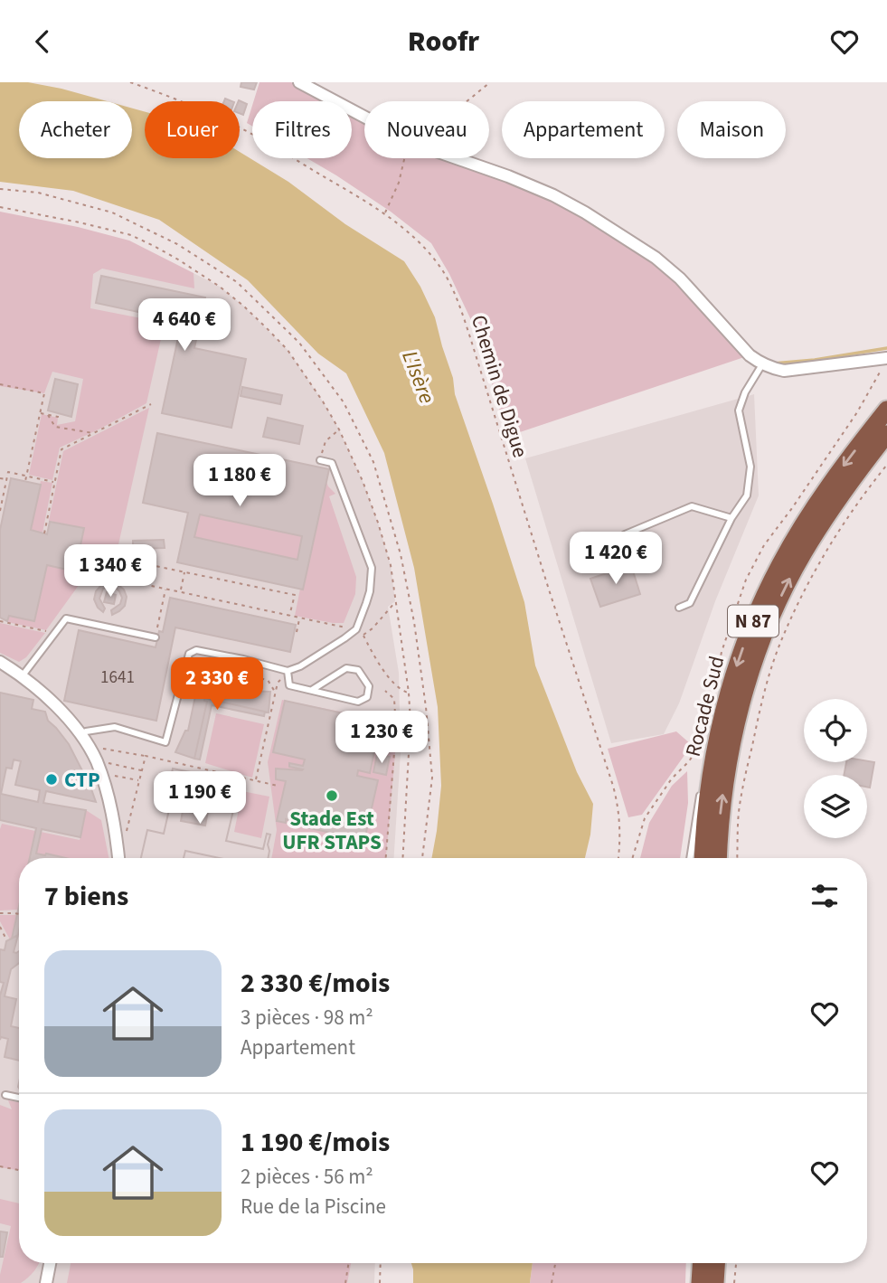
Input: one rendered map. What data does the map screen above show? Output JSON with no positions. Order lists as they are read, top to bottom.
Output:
{
  "streets": {
    "highway": ["N 87", "Rocade Sud"],
    "path": ["Chemin de Digue"]
  },
  "water": ["L'Isère"],
  "places": ["CTP", "Stade Est UFR STAPS"],
  "house_numbers": ["1641"],
  "page": {
    "header": "Roofr",
    "chip": [
      "Acheter",
      "Louer",
      "Filtres",
      "Nouveau",
      "Appartement",
      "Maison"
    ],
    "price": [
      "4 640 €",
      "1 180 €",
      "1 420 €",
      "1 340 €",
      "2 330 €",
      "1 230 €",
      "1 190 €"
    ],
    "heading": "7 biens",
    "list": [
      {
        "name": "2 330 €/mois",
        "note": "3 pièces · 98 m² · Appartement"
      },
      {
        "name": "1 190 €/mois",
        "note": "2 pièces · 56 m² · Rue de la Piscine"
      }
    ]
  }
}
